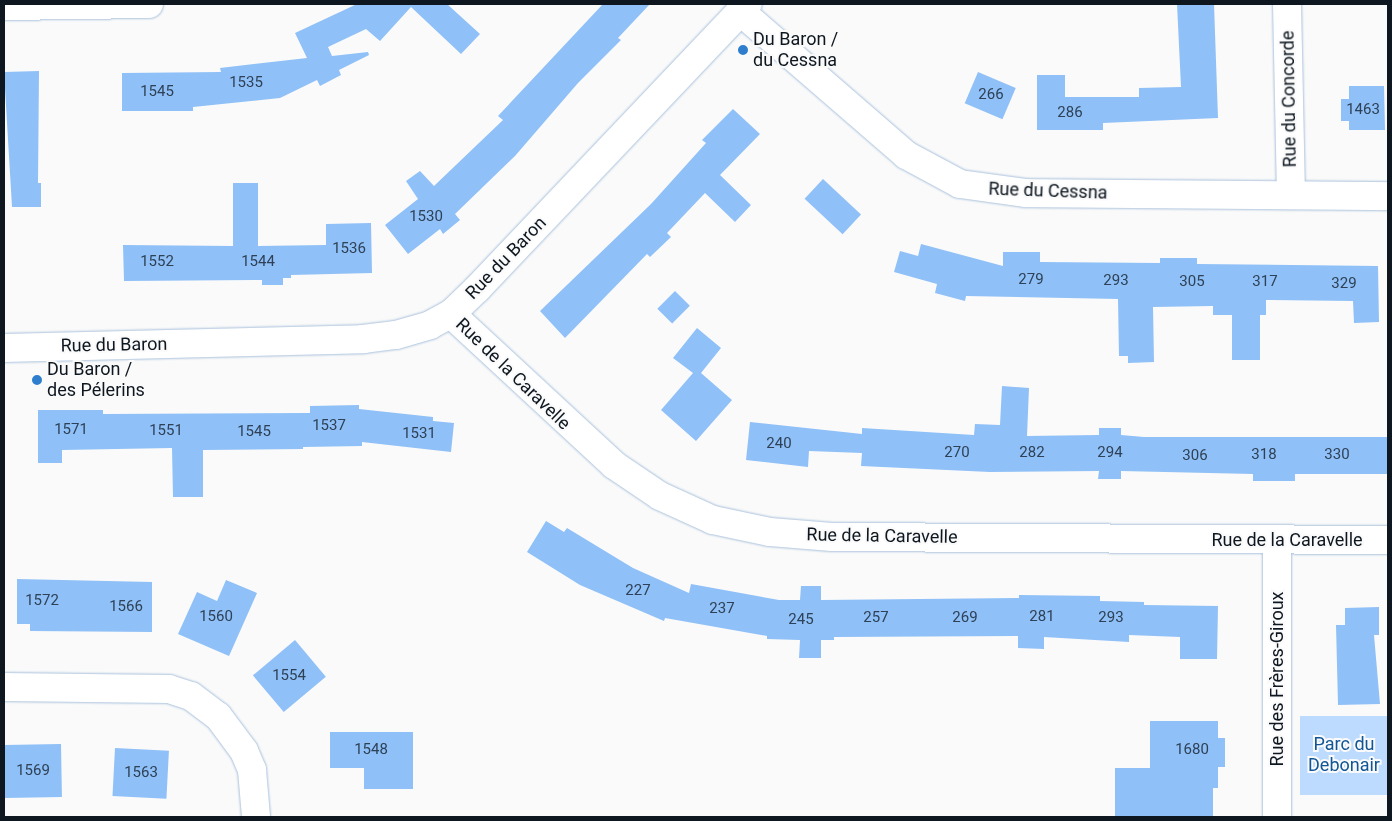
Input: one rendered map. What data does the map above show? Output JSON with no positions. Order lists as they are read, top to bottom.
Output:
{
  "streets": {
    "street": [
      "Rue du Concorde",
      "Rue du Cessna",
      "Rue du Baron",
      "Rue de la Caravelle",
      "Rue des Frères-Giroux"
    ]
  },
  "crossings": [
    ["Rue du Concorde", "Rue du Cessna"],
    ["Rue du Cessna", "Rue du Baron"],
    ["Rue du Baron", "Rue de la Caravelle"],
    ["Rue de la Caravelle", "Rue des Frères-Giroux"]
  ],
  "parks": ["Parc du Debonair"],
  "places": ["Du Baron / du Cessna", "Du Baron / des Pélerins"],
  "house_numbers": [
    "1535",
    "1545",
    "266",
    "1463",
    "286",
    "1530",
    "1536",
    "1552",
    "1544",
    "279",
    "293",
    "305",
    "317",
    "329",
    "1537",
    "1571",
    "1551",
    "1545",
    "1531",
    "240",
    "270",
    "282",
    "294",
    "318",
    "330",
    "306",
    "227",
    "1572",
    "1566",
    "237",
    "1560",
    "281",
    "257",
    "269",
    "293",
    "245",
    "1554",
    "1548",
    "1680",
    "1569",
    "1563"
  ]
}
